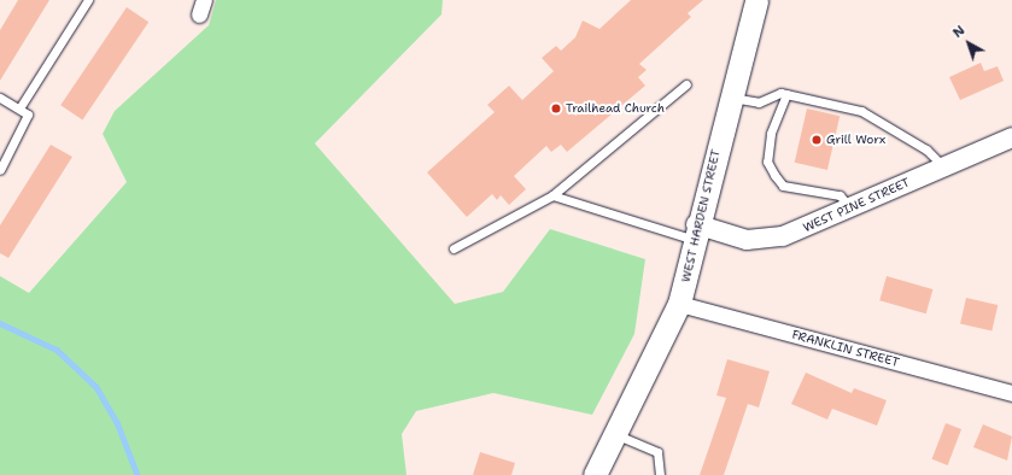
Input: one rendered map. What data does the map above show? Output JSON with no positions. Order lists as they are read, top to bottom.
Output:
{
  "streets": {
    "main road": ["WEST HARDEN STREET"],
    "street": ["WEST PINE STREET", "FRANKLIN STREET"]
  },
  "crossings": [
    ["WEST PINE STREET", "WEST HARDEN STREET"],
    ["WEST HARDEN STREET", "FRANKLIN STREET"]
  ],
  "places": ["Trailhead Church", "Grill Worx"],
  "north": "top left"
}
